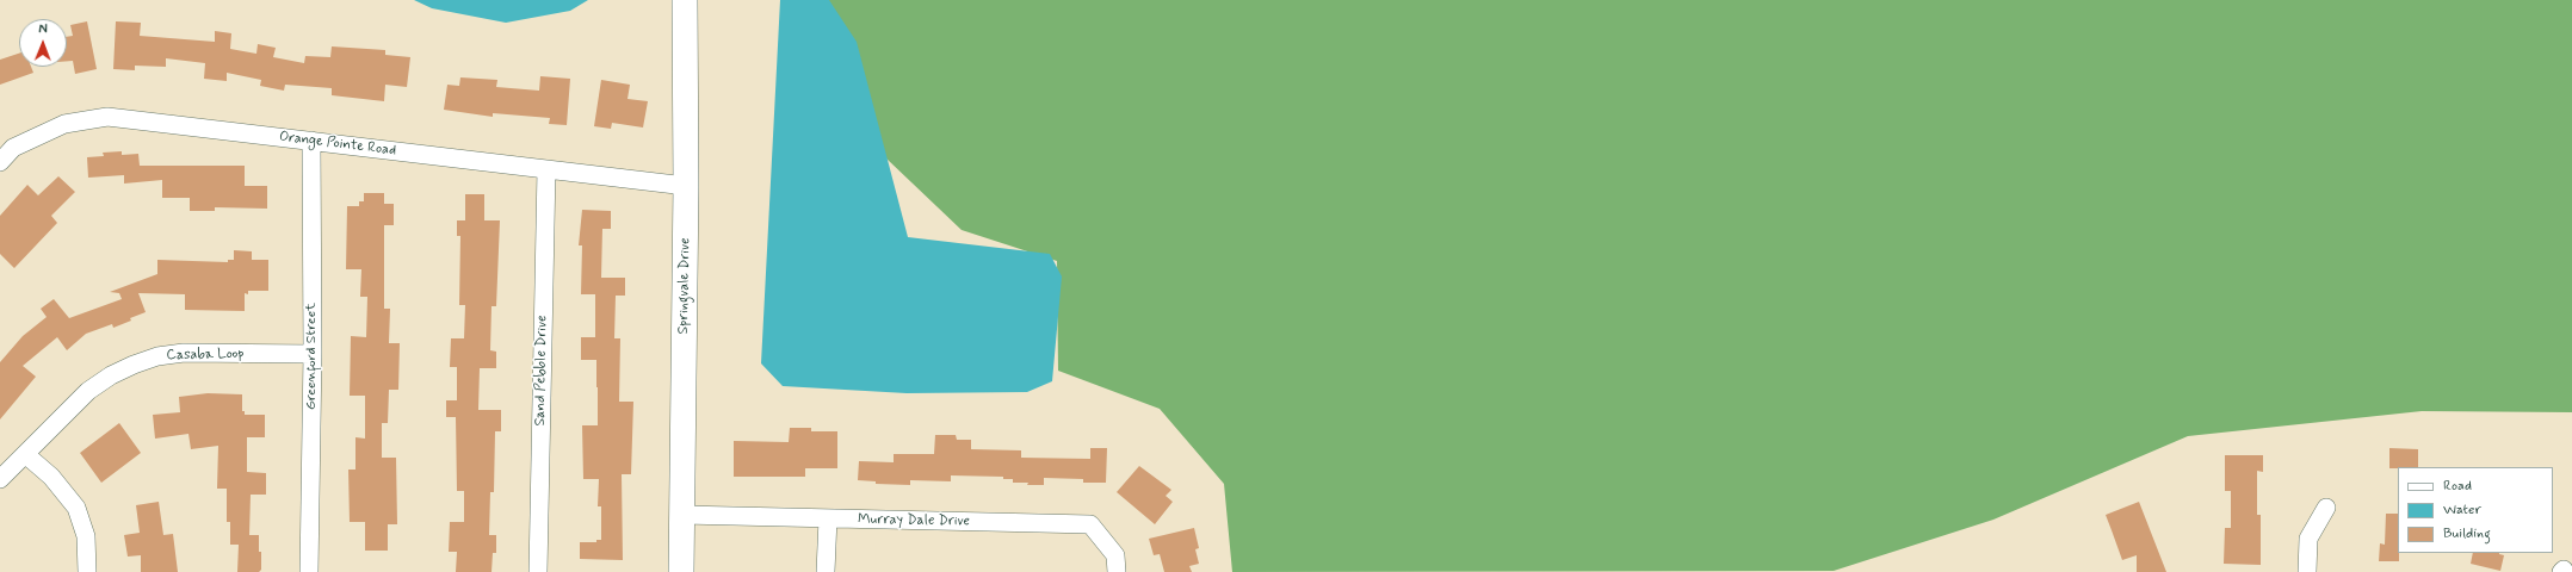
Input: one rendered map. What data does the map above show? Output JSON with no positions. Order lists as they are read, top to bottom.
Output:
{
  "streets": {
    "street": [
      "Orange Pointe Road",
      "Springvale Drive",
      "Casaba Loop",
      "Greenford Street",
      "Sand Pebble Drive",
      "Murray Dale Drive"
    ]
  },
  "crossings": [
    ["Orange Pointe Road", "Springvale Drive"],
    ["Orange Pointe Road", "Greenford Street"],
    ["Orange Pointe Road", "Sand Pebble Drive"],
    ["Springvale Drive", "Murray Dale Drive"],
    ["Casaba Loop", "Greenford Street"]
  ],
  "legend": ["Road", "Water", "Building"],
  "north": "top"
}
